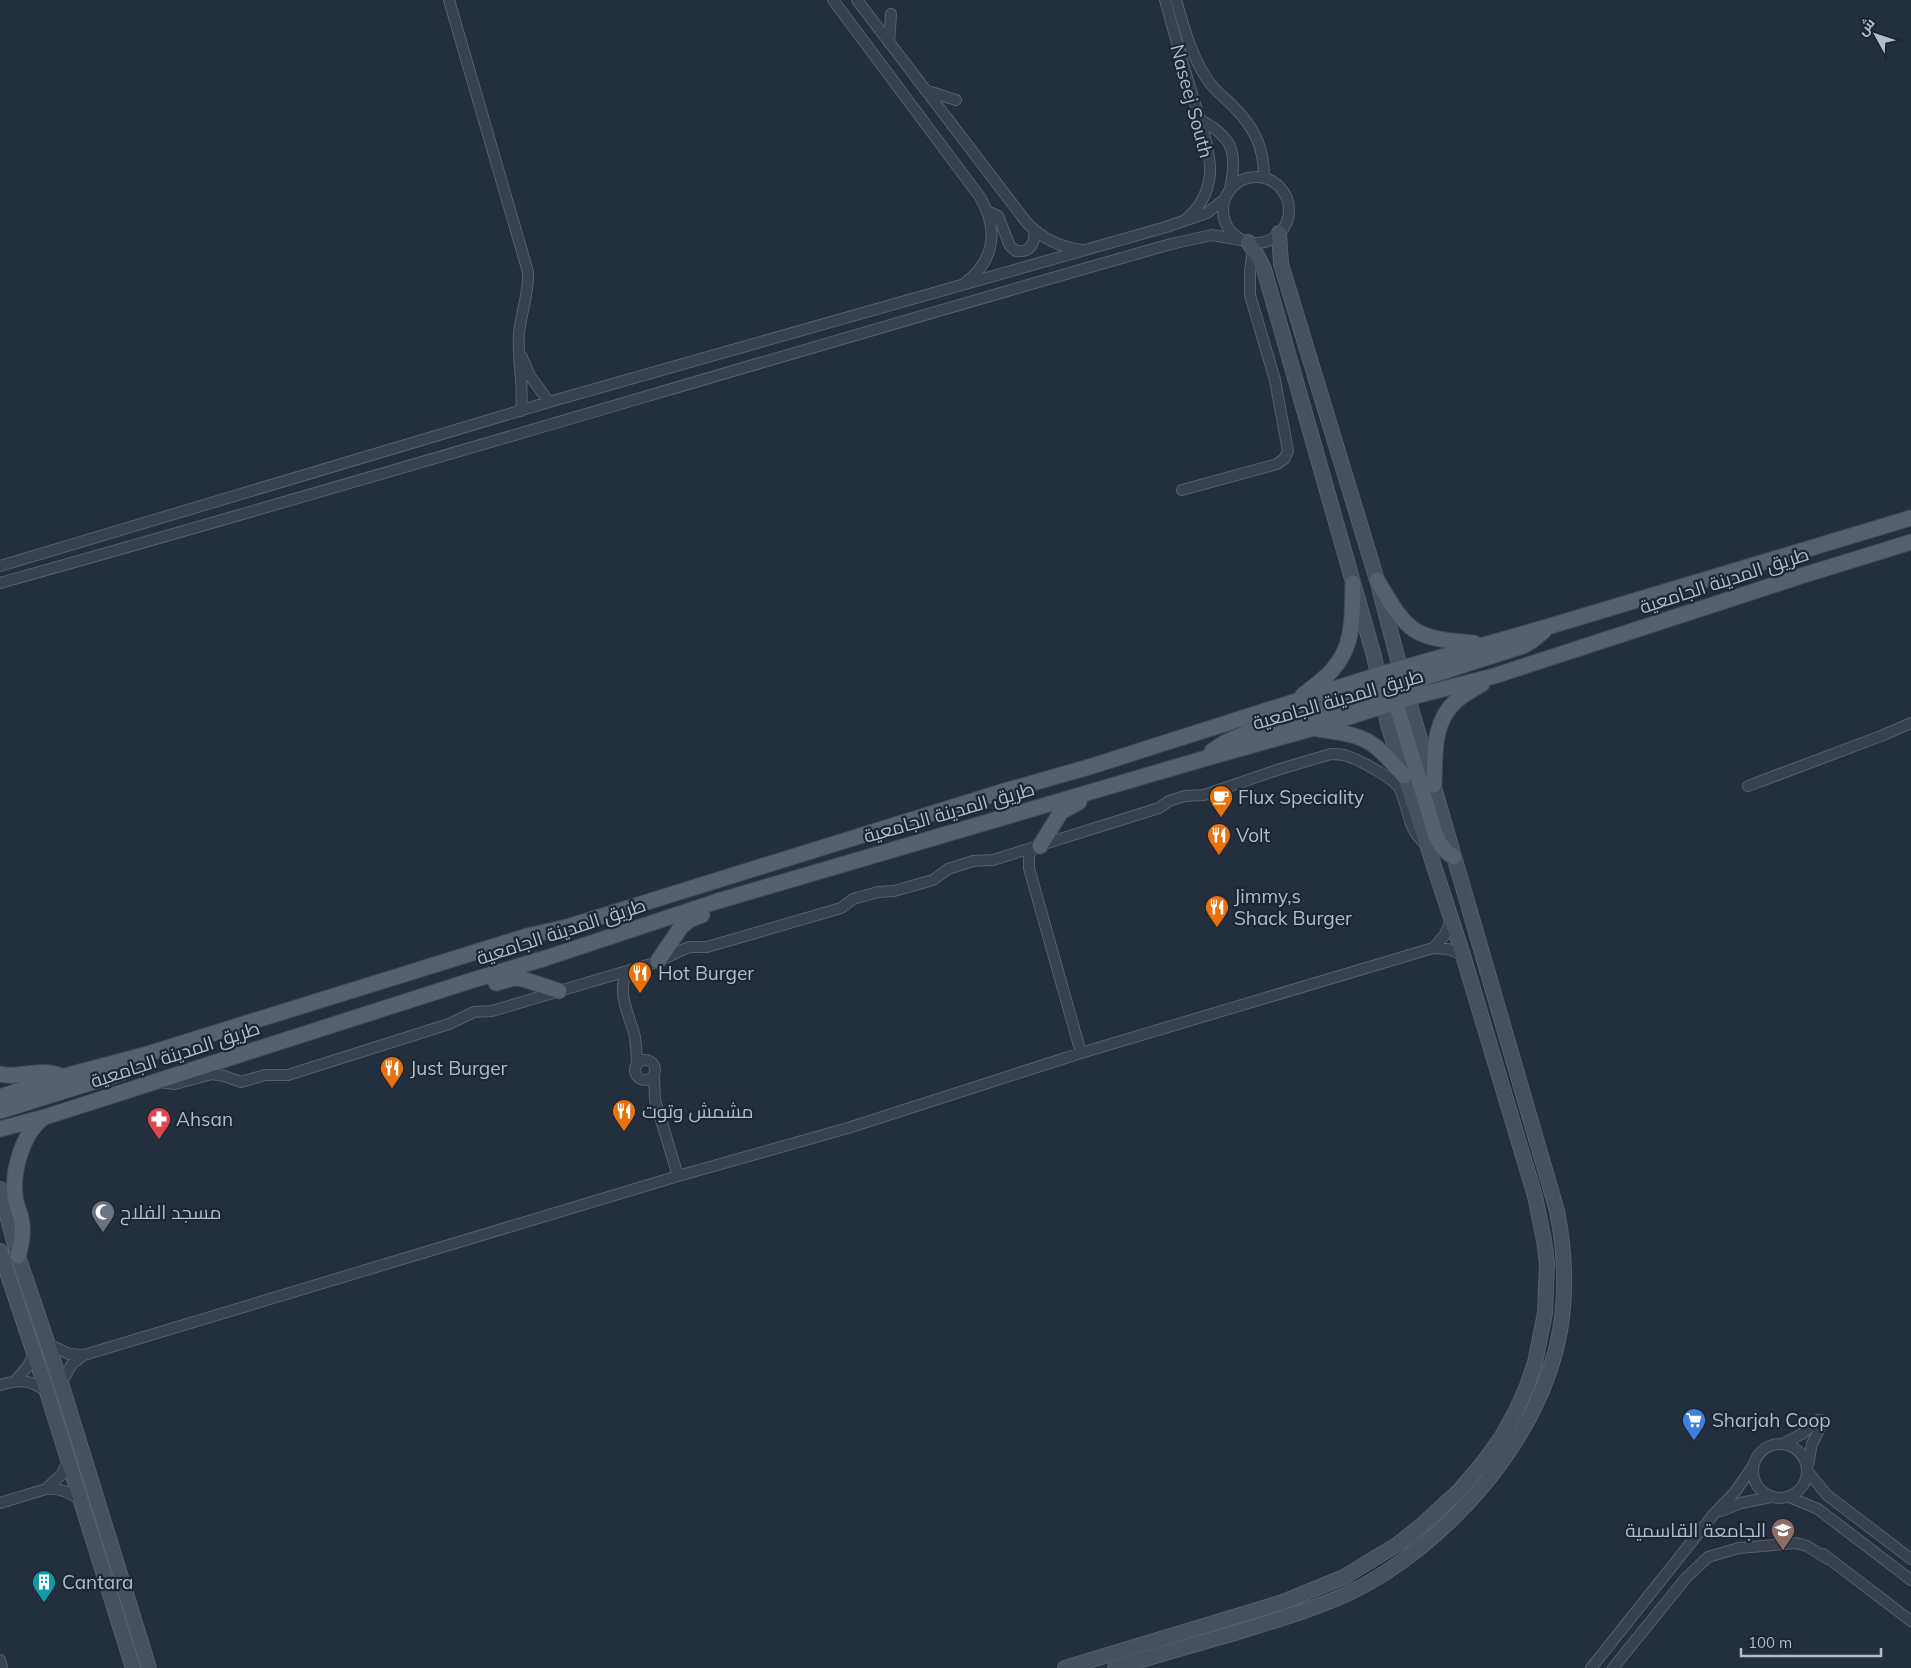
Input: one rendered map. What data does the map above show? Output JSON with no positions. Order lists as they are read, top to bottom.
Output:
{
  "streets": {
    "main road": ["طريق المدينة الجامعية"],
    "street": ["Naseej South"]
  },
  "places": {
    "cafe": ["Flux Speciality"],
    "restaurant": [
      "Volt",
      "Jimmy,s Shack Burger",
      "Hot Burger",
      "Just Burger",
      "مشمش وتوت"
    ],
    "pharmacy": ["Ahsan"],
    "mosque": ["مسجد الفلاح"],
    "supermarket": ["Sharjah Coop"],
    "school or university": ["الجامعة القاسمية"],
    "building": ["Cantara"]
  },
  "scale_bar": "100 m",
  "north": "top left"
}
